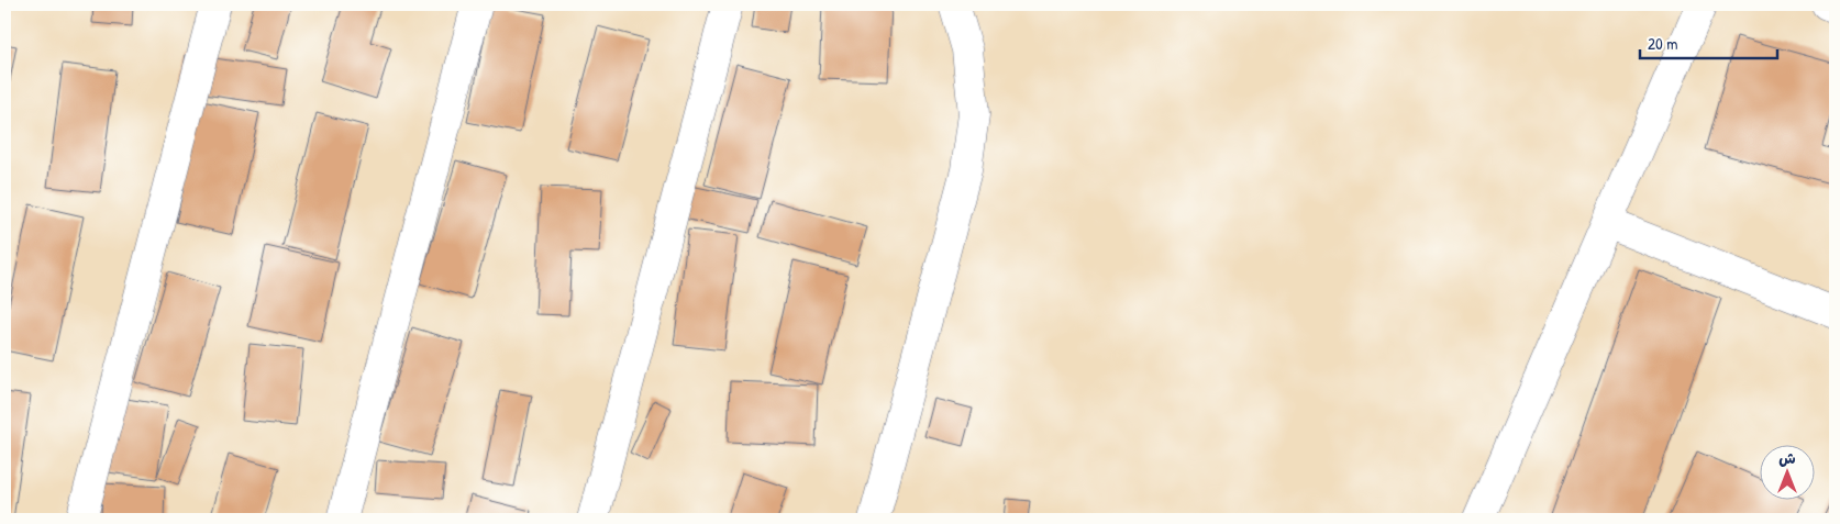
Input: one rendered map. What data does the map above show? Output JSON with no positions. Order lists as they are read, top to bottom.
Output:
{
  "scale_bar": "20 m",
  "north": "top"
}
